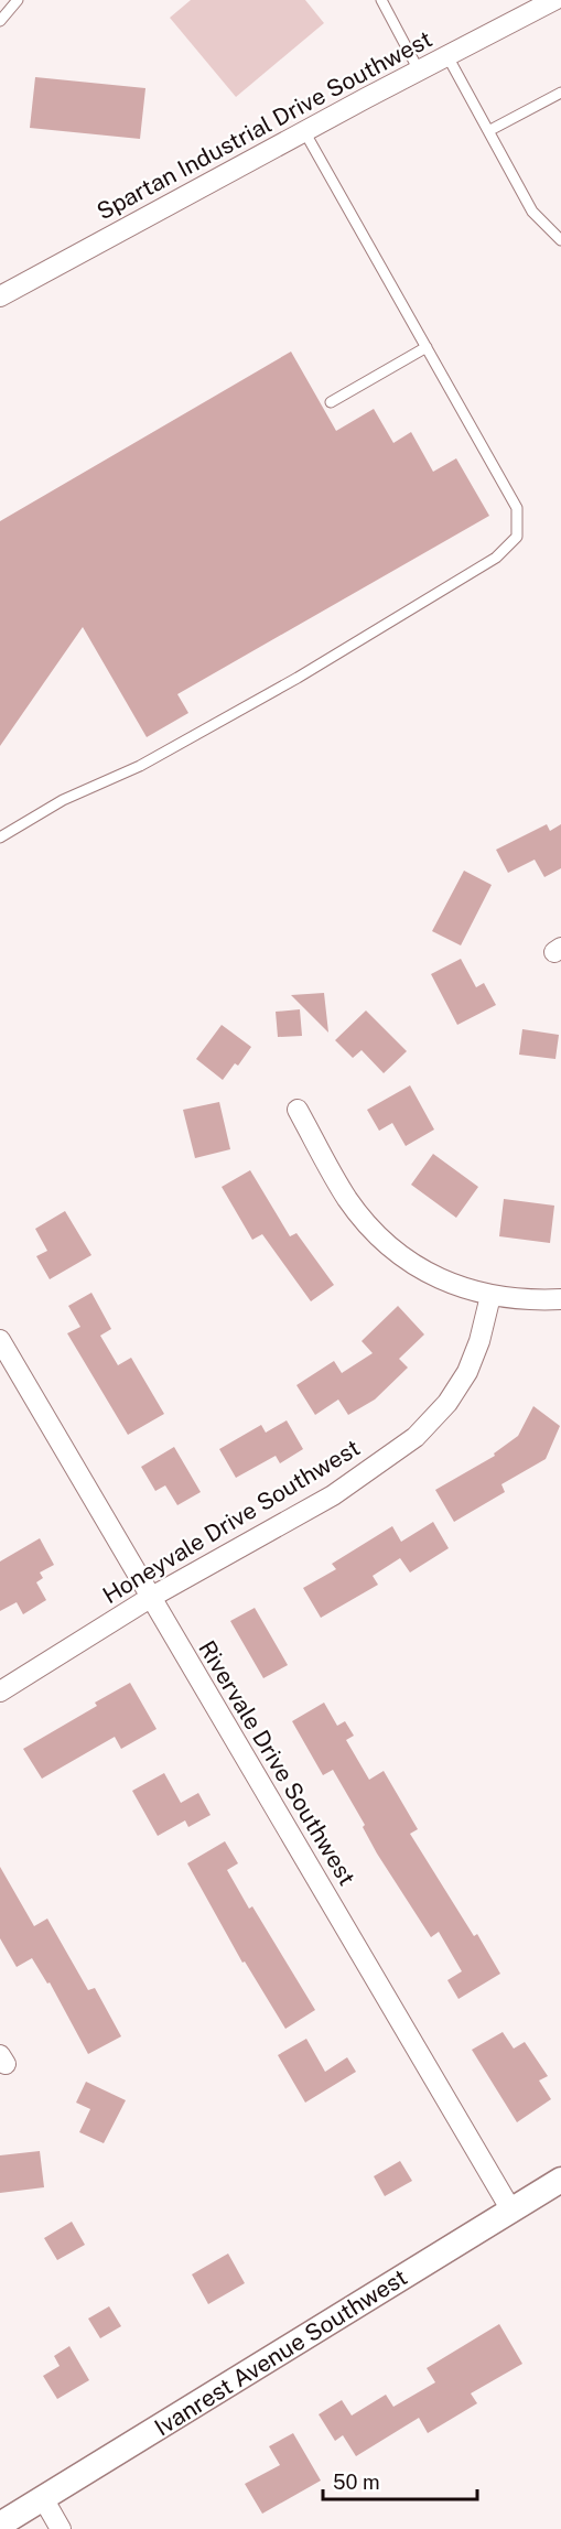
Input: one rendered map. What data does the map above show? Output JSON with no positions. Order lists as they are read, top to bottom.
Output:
{
  "streets": {
    "street": [
      "Spartan Industrial Drive Southwest",
      "Honeyvale Drive Southwest",
      "Rivervale Drive Southwest",
      "Ivanrest Avenue Southwest"
    ]
  },
  "crossings": [
    ["Honeyvale Drive Southwest", "Rivervale Drive Southwest"],
    ["Rivervale Drive Southwest", "Ivanrest Avenue Southwest"]
  ],
  "scale_bar": "50 m"
}
